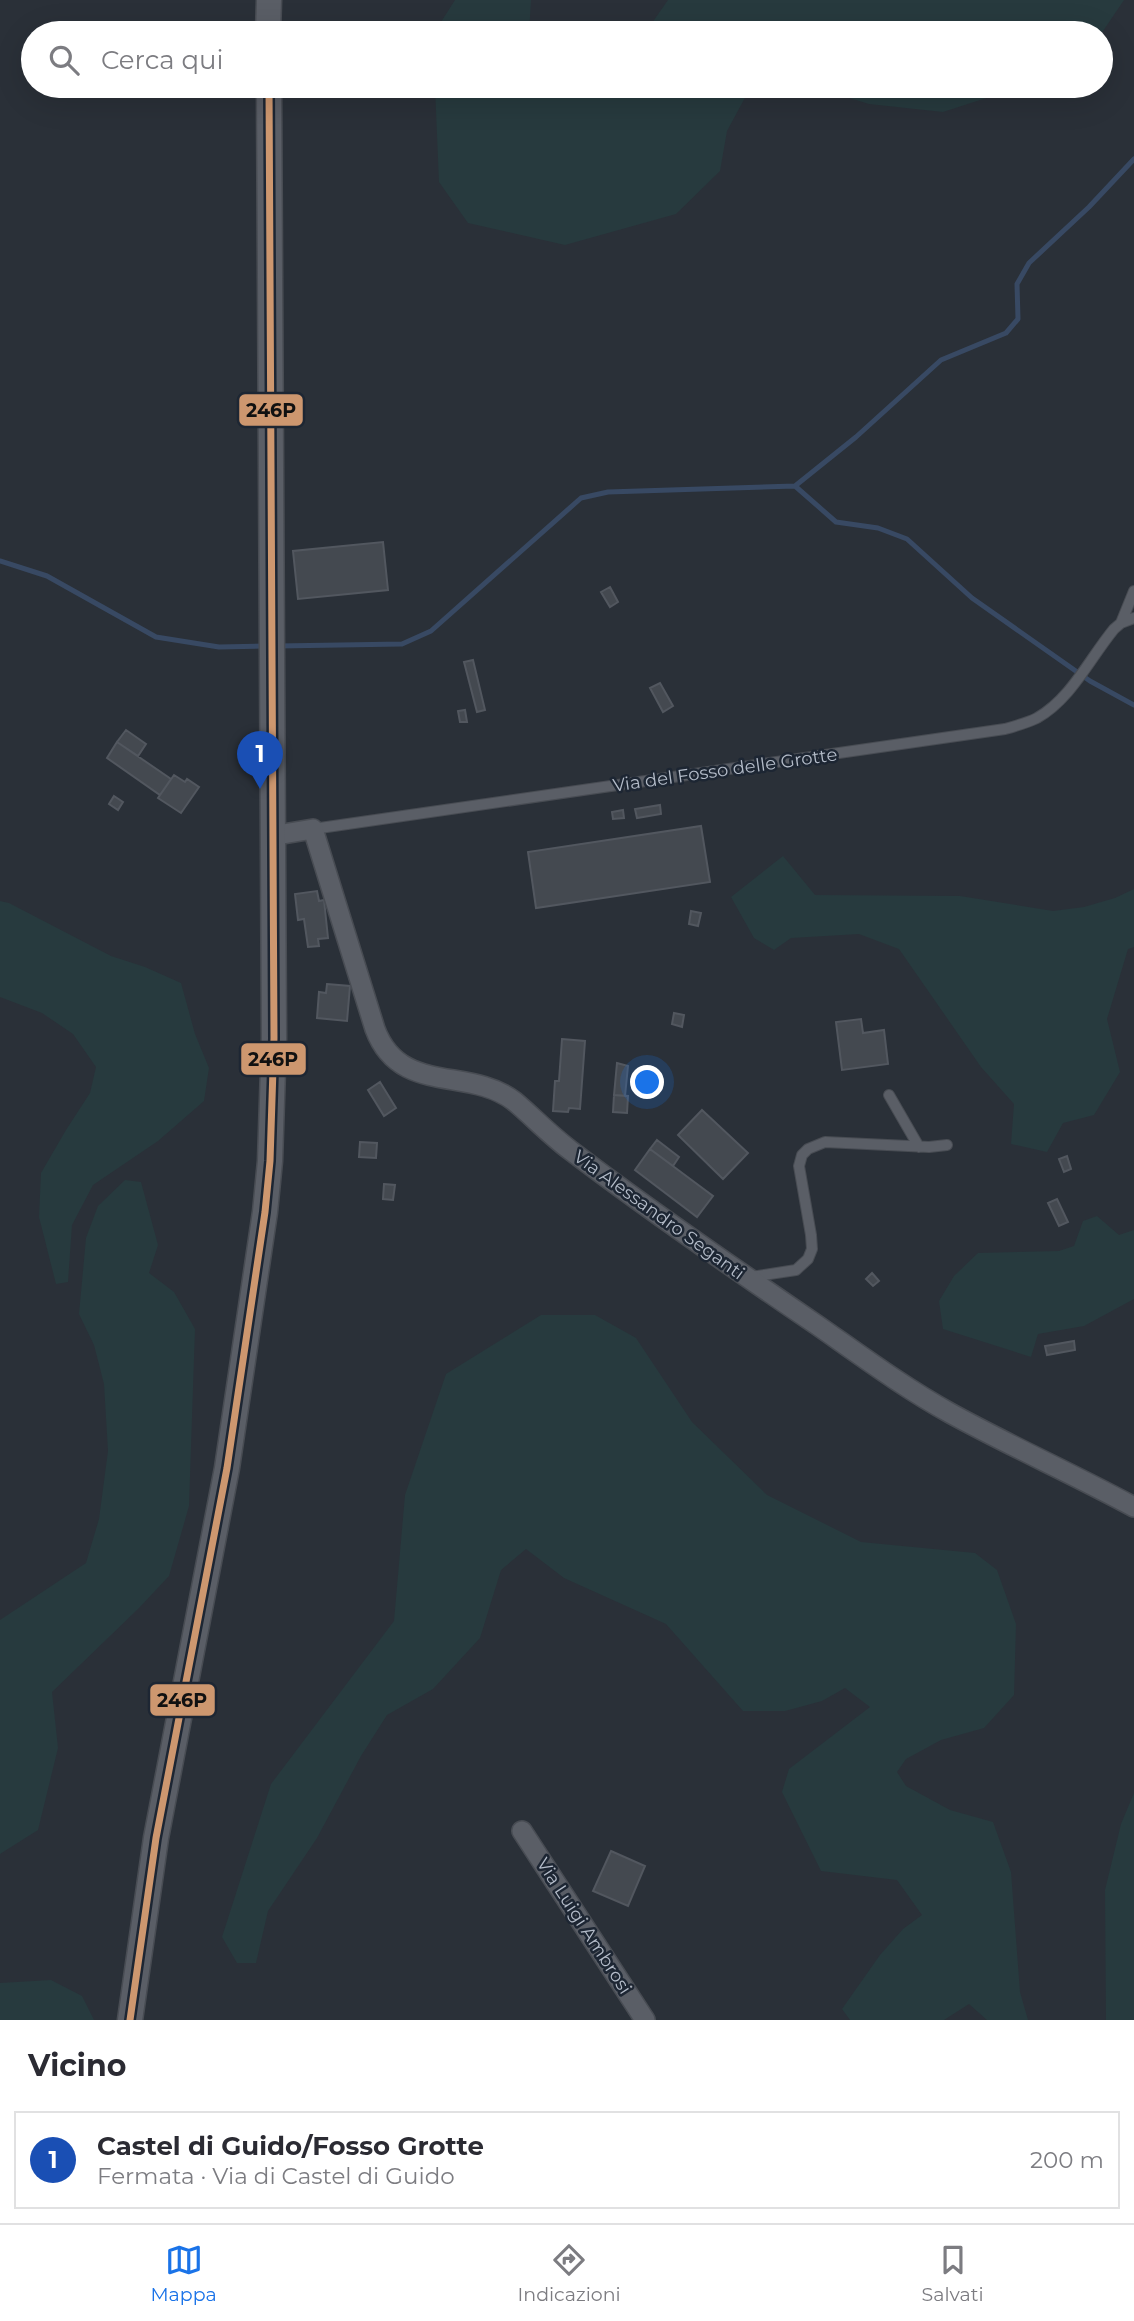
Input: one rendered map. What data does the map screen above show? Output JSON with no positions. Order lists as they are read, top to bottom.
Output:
{
  "streets": {
    "street": ["Via del Fosso delle Grotte", "Via Alessandro Seganti", "Via Luigi Ambrosi"]
  },
  "crossings": [
    ["Via del Fosso delle Grotte", "Via Alessandro Seganti"]
  ],
  "lines": ["transit line 246P"],
  "page": {
    "search": "Cerca qui",
    "pins": "1",
    "heading": "Vicino",
    "list": [
      {
        "mark": "1",
        "name": "Castel di Guido/Fosso Grotte",
        "note": "Fermata · Via di Castel di Guido",
        "value": "200 m"
      }
    ],
    "nav": ["Mappa", "Indicazioni", "Salvati"]
  }
}
